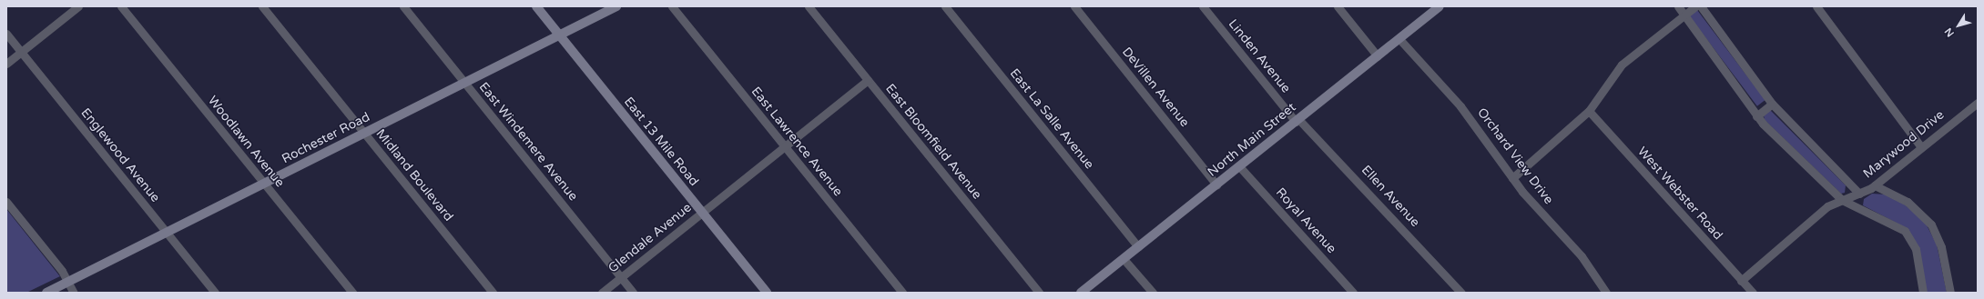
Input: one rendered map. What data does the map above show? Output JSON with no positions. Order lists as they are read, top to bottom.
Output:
{
  "streets": {
    "main road": ["Rochester Road", "North Main Street", "East 13 Mile Road"],
    "street": [
      "Linden Avenue",
      "DeVillen Avenue",
      "East La Salle Avenue",
      "Woodlawn Avenue",
      "East Windemere Avenue",
      "East Lawrence Avenue",
      "East Bloomfield Avenue",
      "Marywood Drive",
      "Englewood Avenue",
      "Orchard View Drive",
      "Midland Boulevard",
      "West Webster Road",
      "Ellen Avenue",
      "Royal Avenue",
      "Glendale Avenue"
    ]
  },
  "crossings": [
    ["Linden Avenue", "North Main Street"],
    ["Linden Avenue", "Ellen Avenue"],
    ["DeVillen Avenue", "North Main Street"],
    ["East La Salle Avenue", "North Main Street"],
    ["Rochester Road", "Woodlawn Avenue"],
    ["Rochester Road", "East Windemere Avenue"],
    ["Rochester Road", "East 13 Mile Road"],
    ["Rochester Road", "Englewood Avenue"],
    ["Rochester Road", "Midland Boulevard"],
    ["North Main Street", "Orchard View Drive"],
    ["North Main Street", "Ellen Avenue"],
    ["North Main Street", "Royal Avenue"],
    ["East Windemere Avenue", "Glendale Avenue"],
    ["East 13 Mile Road", "Glendale Avenue"],
    ["East Lawrence Avenue", "Glendale Avenue"],
    ["East Bloomfield Avenue", "Glendale Avenue"],
    ["Marywood Drive", "West Webster Road"]
  ],
  "north": "bottom left"
}
